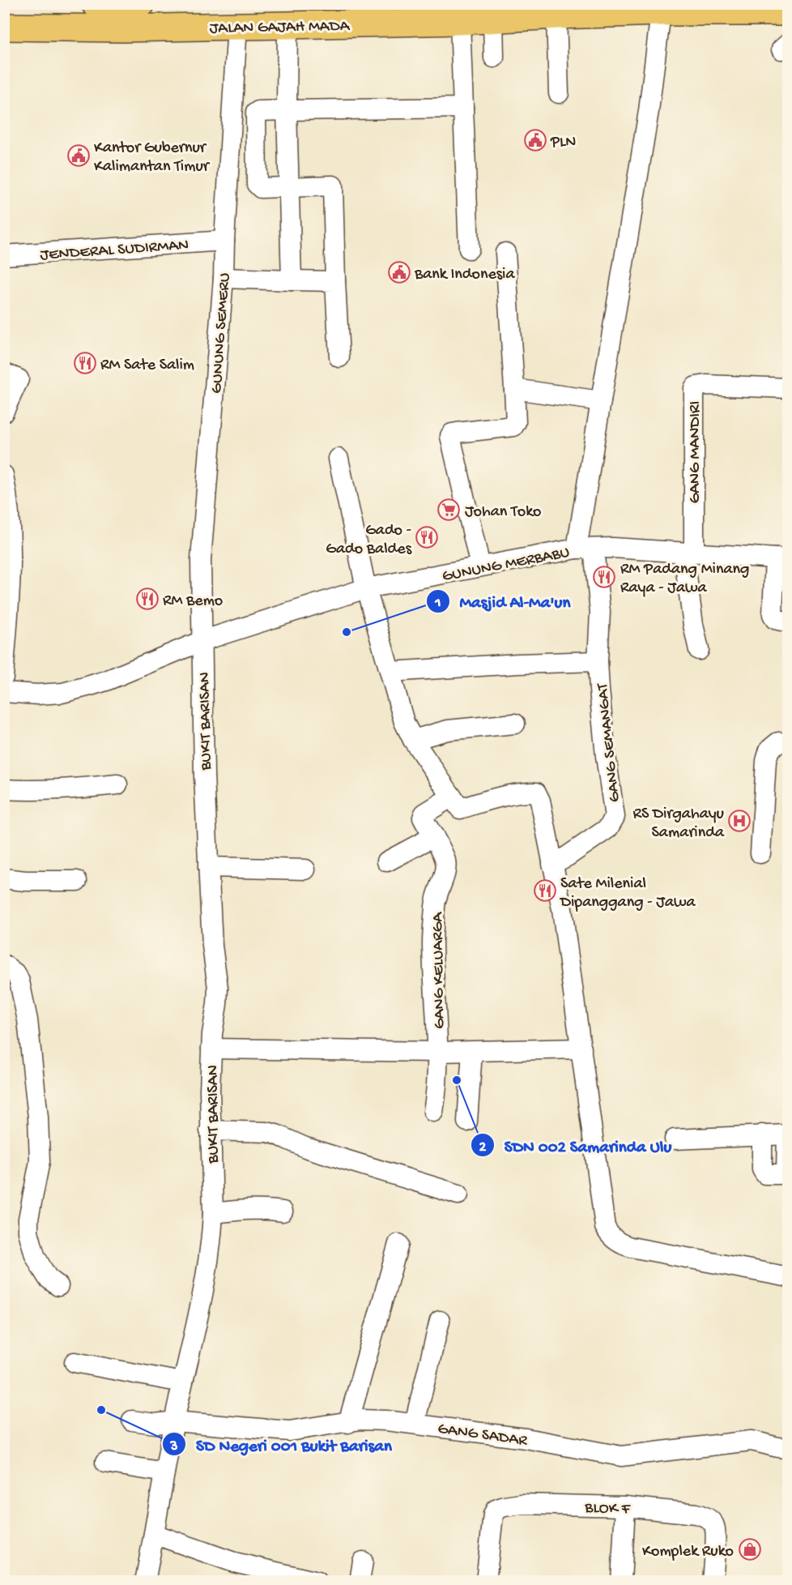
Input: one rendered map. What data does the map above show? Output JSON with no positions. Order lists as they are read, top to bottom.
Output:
{
  "streets": {
    "highway": ["JALAN GAJAH MADA"],
    "street": [
      "JENDERAL SUDIRMAN",
      "GUNUNG SEMERU",
      "GANG MANDIRI",
      "GUNUNG MERBABU",
      "BUKIT BARISAN",
      "GANG SEMANGAT",
      "GANG KELUARGA",
      "GANG SADAR",
      "BLOK F"
    ]
  },
  "crossings": [
    ["JALAN GAJAH MADA", "GUNUNG SEMERU"],
    ["JALAN GAJAH MADA", "GANG SEMANGAT"],
    ["JENDERAL SUDIRMAN", "GUNUNG SEMERU"],
    ["GUNUNG SEMERU", "GUNUNG MERBABU"],
    ["GUNUNG SEMERU", "BUKIT BARISAN"],
    ["GANG MANDIRI", "GUNUNG MERBABU"],
    ["GUNUNG MERBABU", "BUKIT BARISAN"],
    ["GUNUNG MERBABU", "GANG SEMANGAT"],
    ["BUKIT BARISAN", "GANG SADAR"]
  ],
  "places": {
    "public building": ["PLN", "Kantor Gubernur Kalimantan Timur", "Bank Indonesia"],
    "restaurant": [
      "RM Sate Salim",
      "Gado - Gado Baldes",
      "RM Padang Minang Raya - Jawa",
      "RM Bemo",
      "Sate Milenial Dipanggang - Jawa"
    ],
    "supermarket": ["Johan Toko"],
    "other": ["Masjid Al-Ma'un", "SDN 002 Samarinda Ulu", "SD Negeri 001 Bukit Barisan"],
    "hospital": ["RS Dirgahayu Samarinda"],
    "shop": ["Komplek Ruko"]
  }
}
